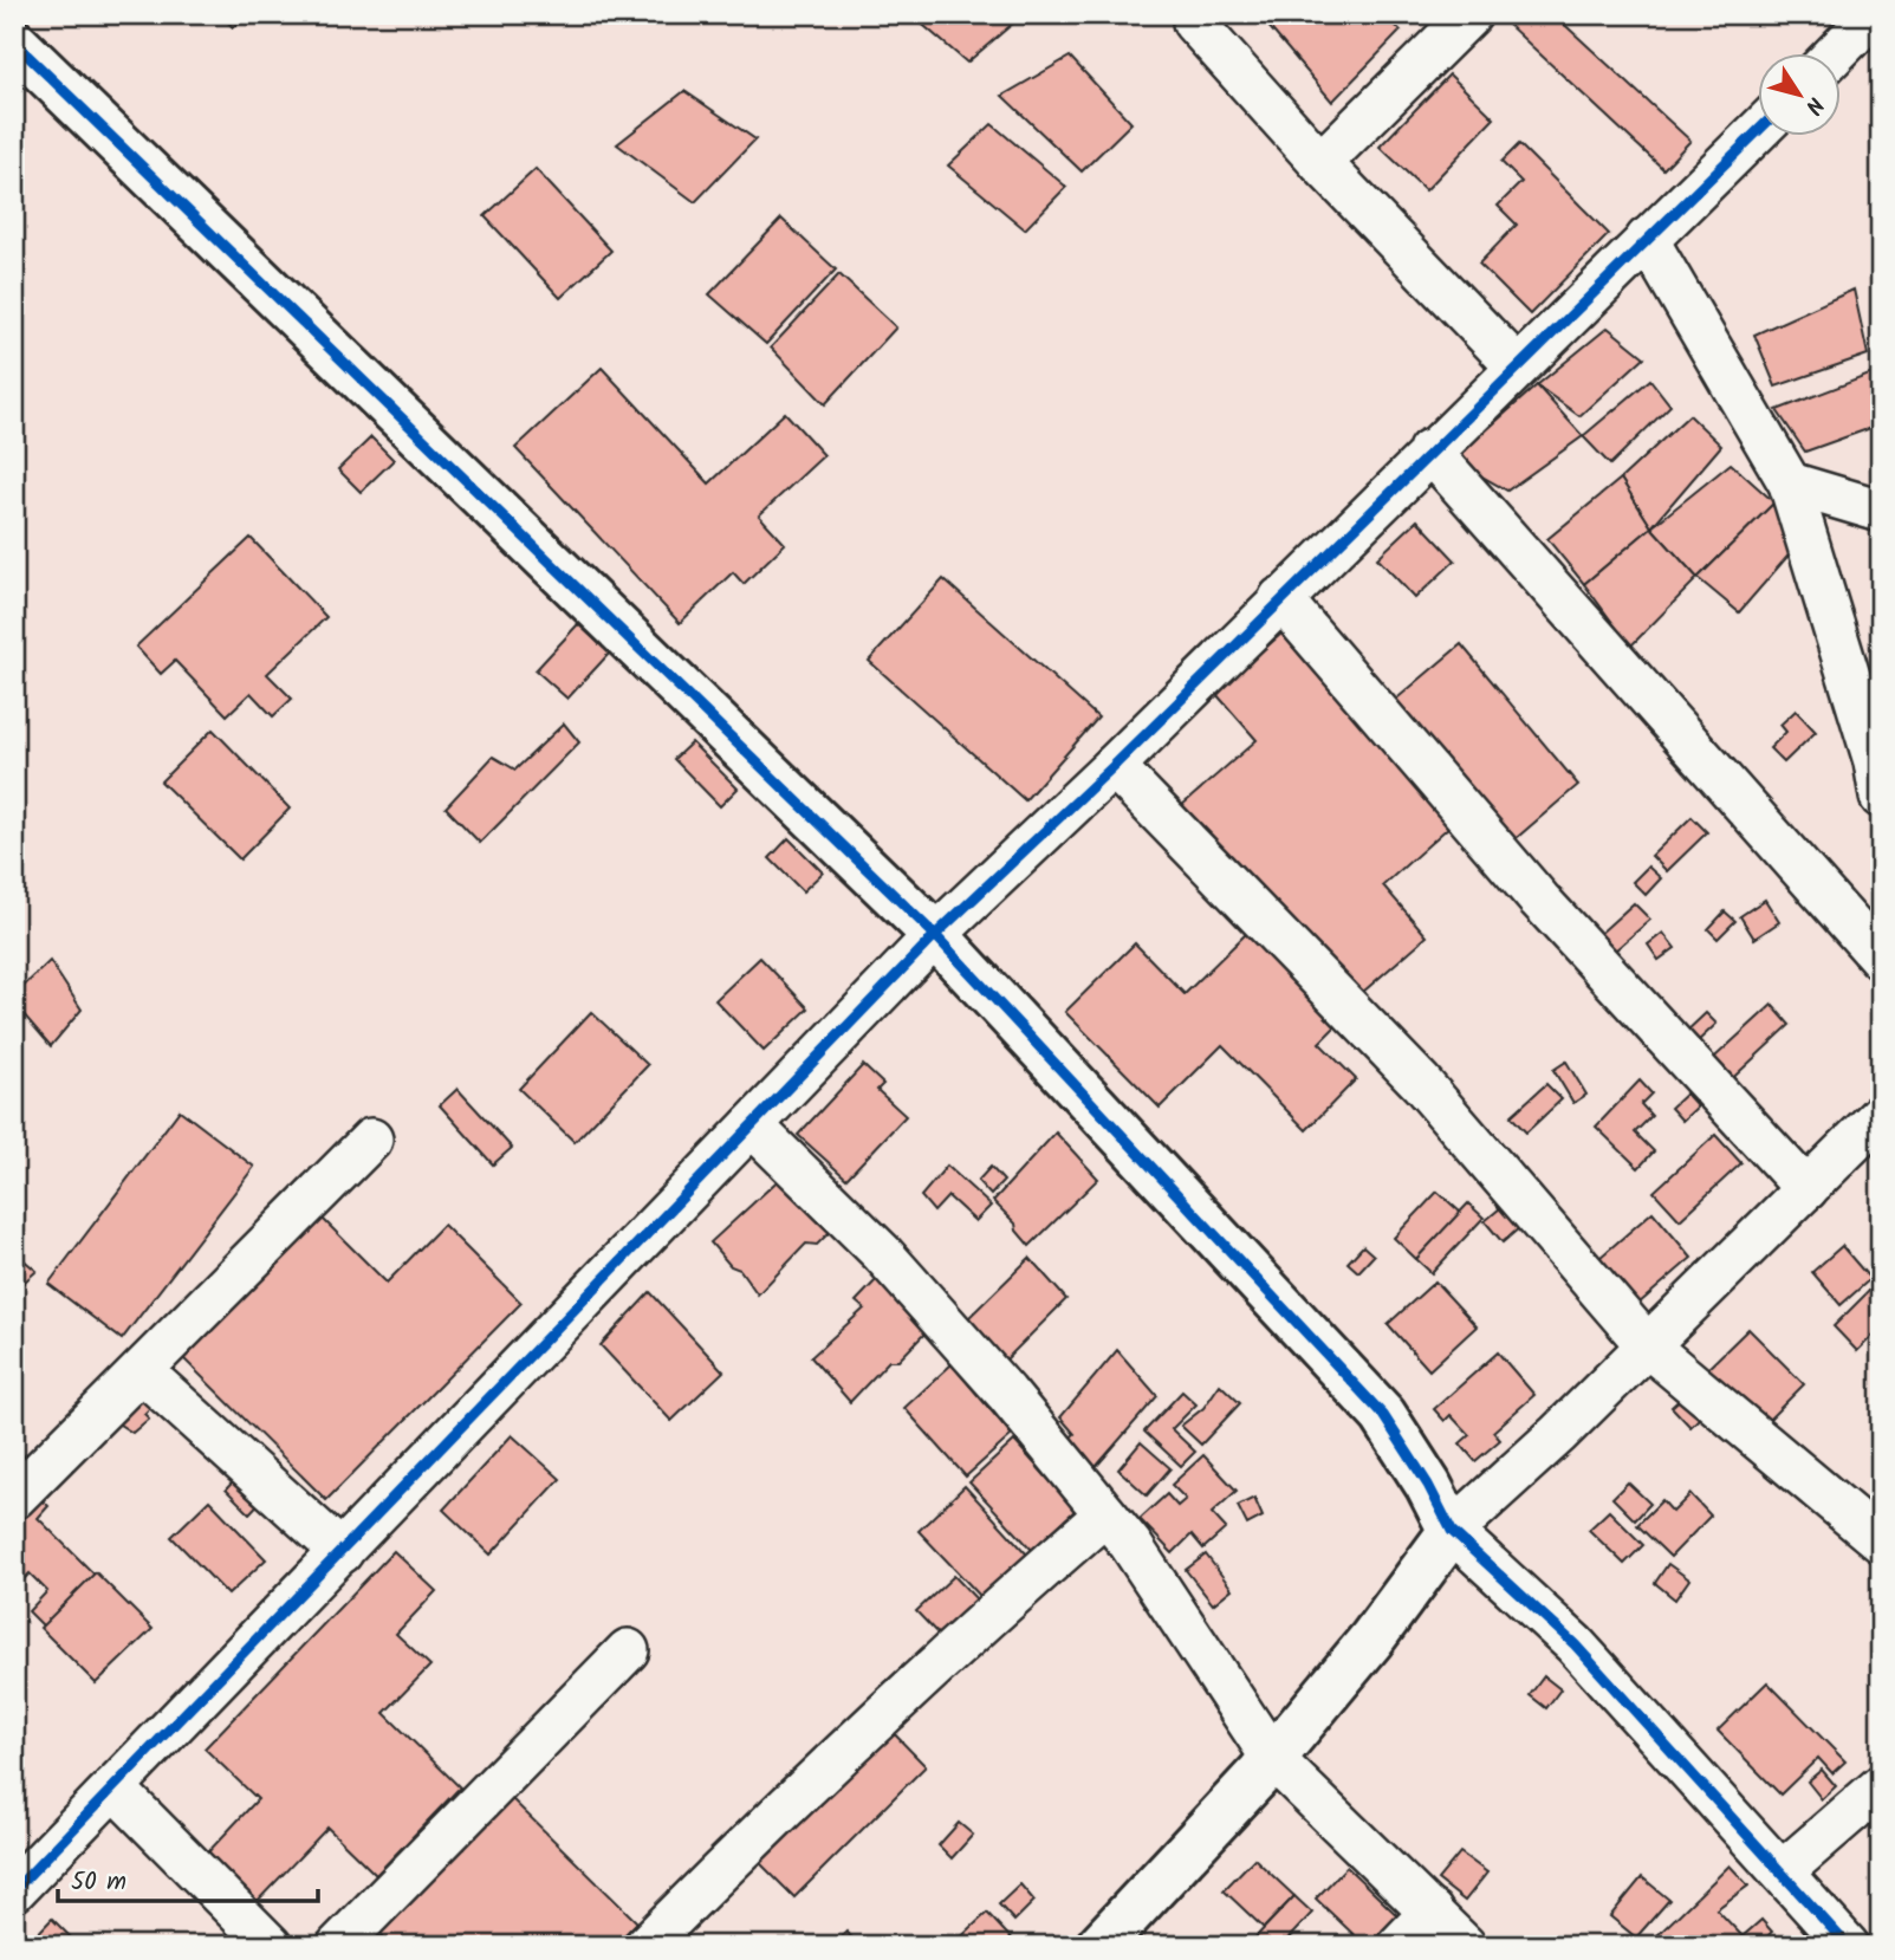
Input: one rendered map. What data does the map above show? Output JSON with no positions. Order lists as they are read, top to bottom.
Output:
{
  "scale_bar": "50 m",
  "north": "bottom right"
}
